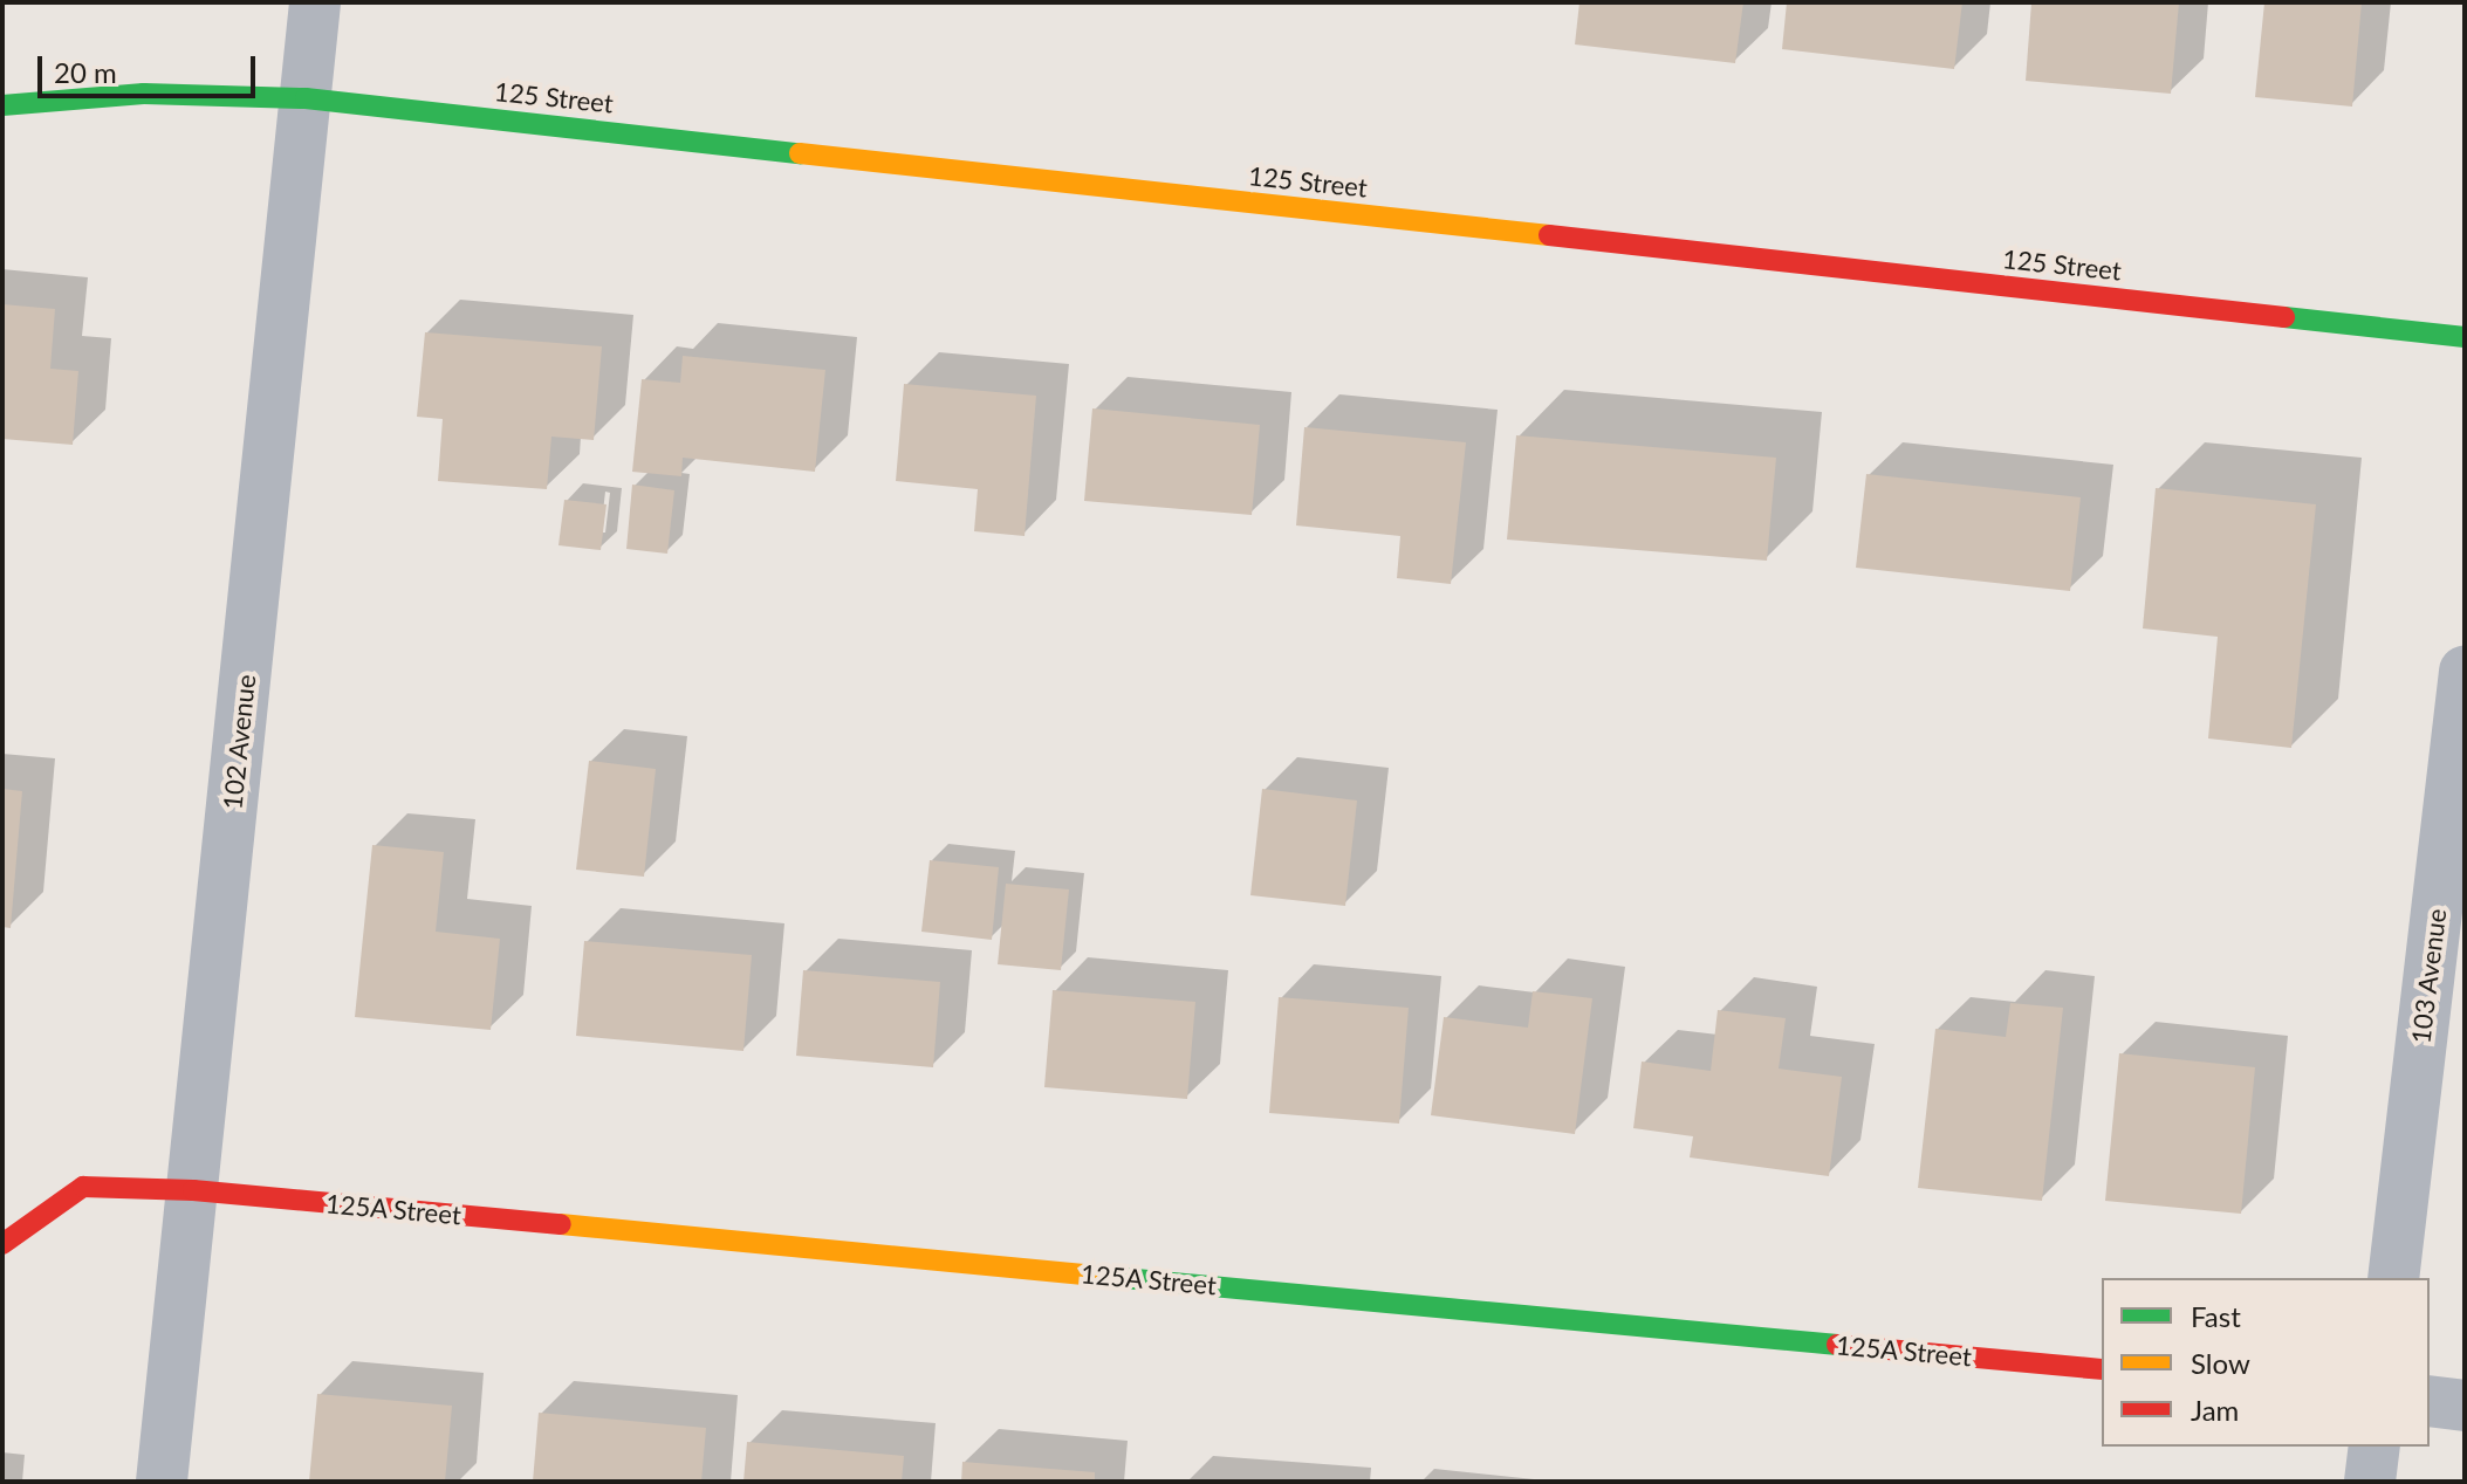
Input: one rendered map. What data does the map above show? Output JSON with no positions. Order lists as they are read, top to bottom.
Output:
{
  "streets": {
    "street": [
      "125 Street",
      "102 Avenue",
      "103 Avenue",
      "125A Street"
    ]
  },
  "crossings": [
    ["125 Street", "102 Avenue"],
    ["102 Avenue", "125A Street"]
  ],
  "legend": ["Fast", "Slow", "Jam"],
  "scale_bar": "20 m"
}
